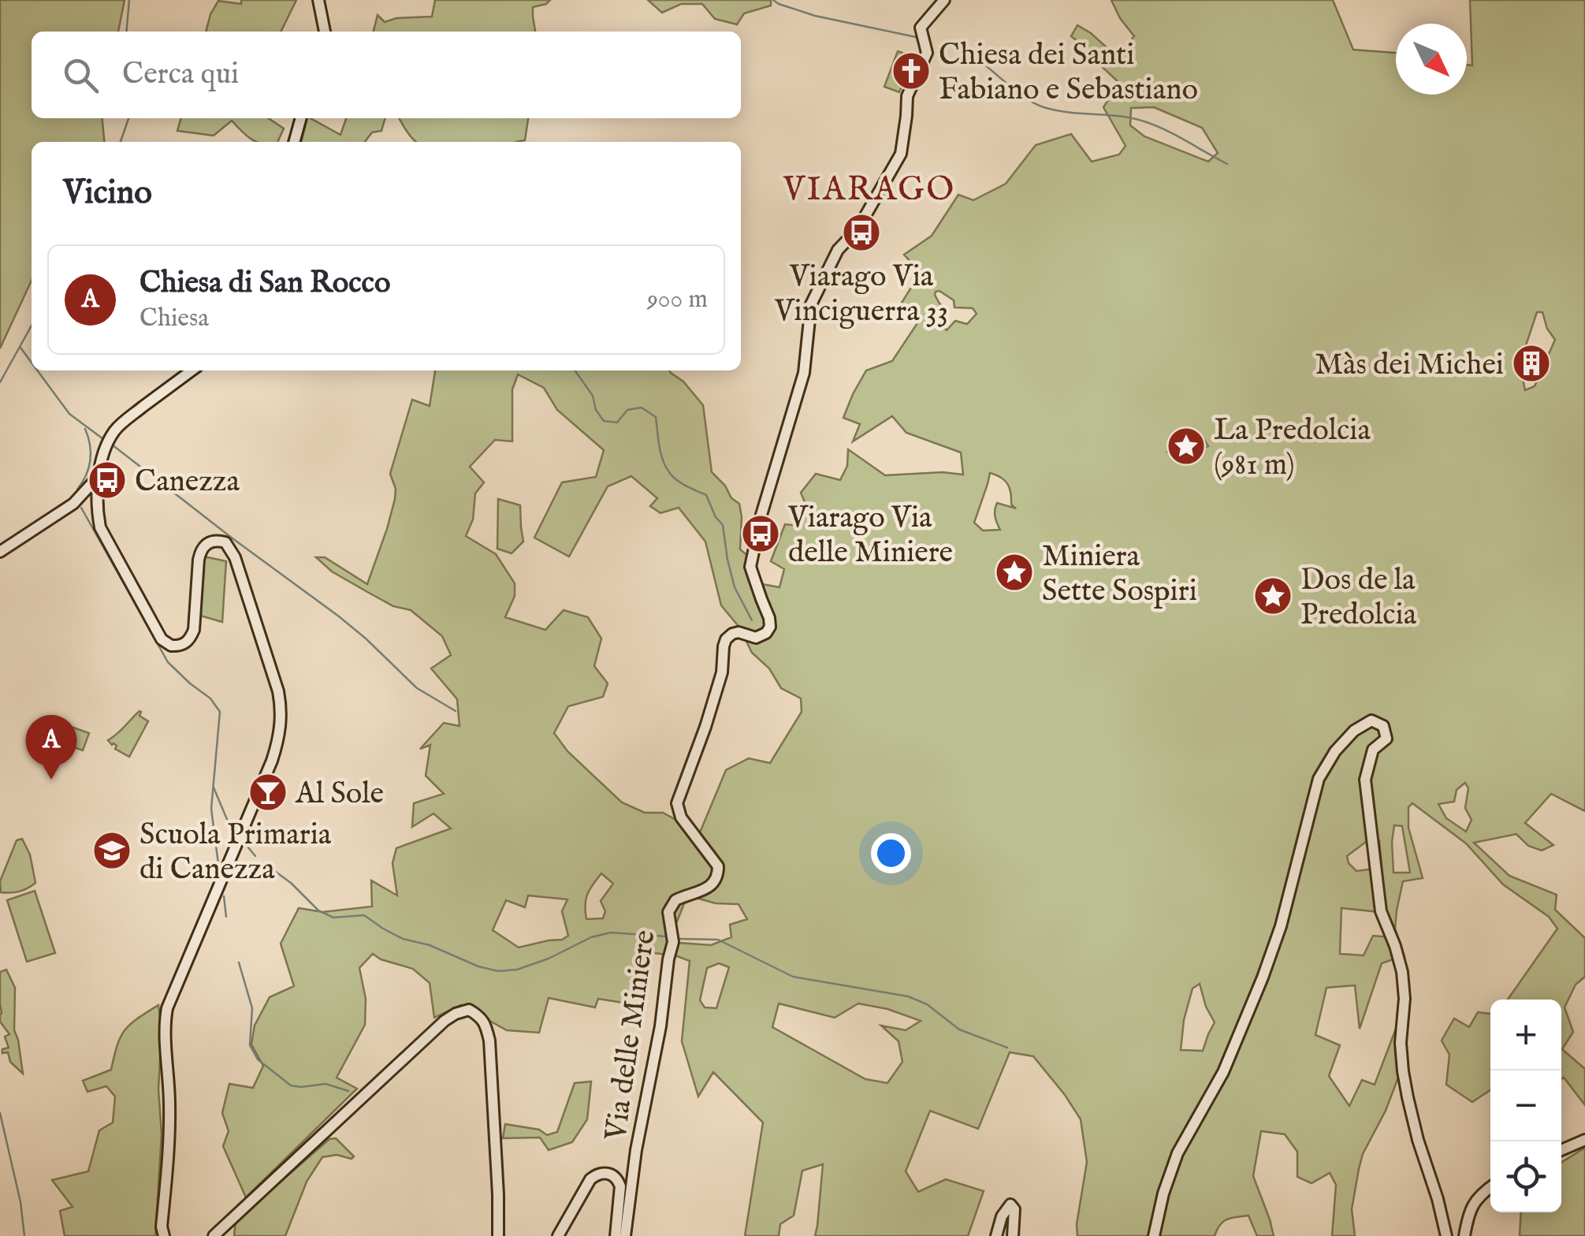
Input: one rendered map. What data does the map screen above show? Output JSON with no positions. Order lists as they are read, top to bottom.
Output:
{
  "streets": {
    "street": ["Via delle Miniere"]
  },
  "districts": ["VIARAGO"],
  "places": {
    "church": ["Chiesa dei Santi Fabiano e Sebastiano"],
    "bus stop": ["Viarago Via Vinciguerra 33", "Canezza", "Viarago Via delle Miniere"],
    "building": ["Màs dei Michei"],
    "place": ["La Predolcia (981 m)", "Miniera Sette Sospiri", "Dos de la Predolcia"],
    "bar": ["Al Sole"],
    "school or university": ["Scuola Primaria di Canezza"]
  },
  "north": "bottom right",
  "page": {
    "search": "Cerca qui",
    "heading": "Vicino",
    "list": [
      {
        "mark": "A",
        "name": "Chiesa di San Rocco",
        "note": "Chiesa",
        "value": "900 m"
      }
    ],
    "pins": "A",
    "map_buttons": ["+", "−"]
  }
}
